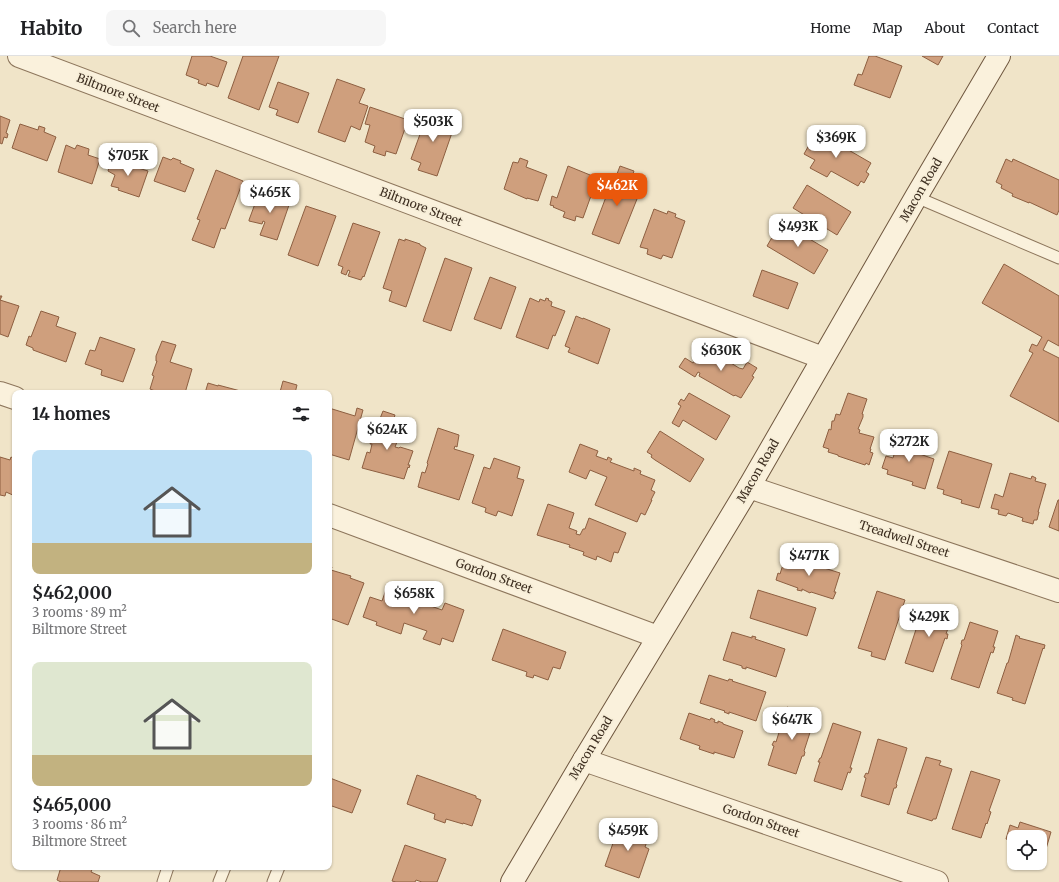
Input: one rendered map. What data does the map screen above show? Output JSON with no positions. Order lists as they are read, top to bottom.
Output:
{
  "streets": {
    "street": [
      "Biltmore Street",
      "Macon Road",
      "Treadwell Street",
      "Gordon Street"
    ]
  },
  "crossings": [
    ["Biltmore Street", "Macon Road"],
    ["Macon Road", "Treadwell Street"],
    ["Macon Road", "Gordon Street"]
  ],
  "page": {
    "header": "Habito",
    "search": "Search here",
    "nav": [
      "Home",
      "Map",
      "About",
      "Contact"
    ],
    "price": [
      "$503K",
      "$369K",
      "$705K",
      "$462K",
      "$465K",
      "$493K",
      "$630K",
      "$624K",
      "$272K",
      "$477K",
      "$658K",
      "$429K",
      "$647K",
      "$459K"
    ],
    "heading": "14 homes",
    "list": [
      {
        "name": "$462,000",
        "note": "3 rooms · 89 m² · Biltmore Street"
      },
      {
        "name": "$465,000",
        "note": "3 rooms · 86 m² · Biltmore Street"
      }
    ]
  }
}
